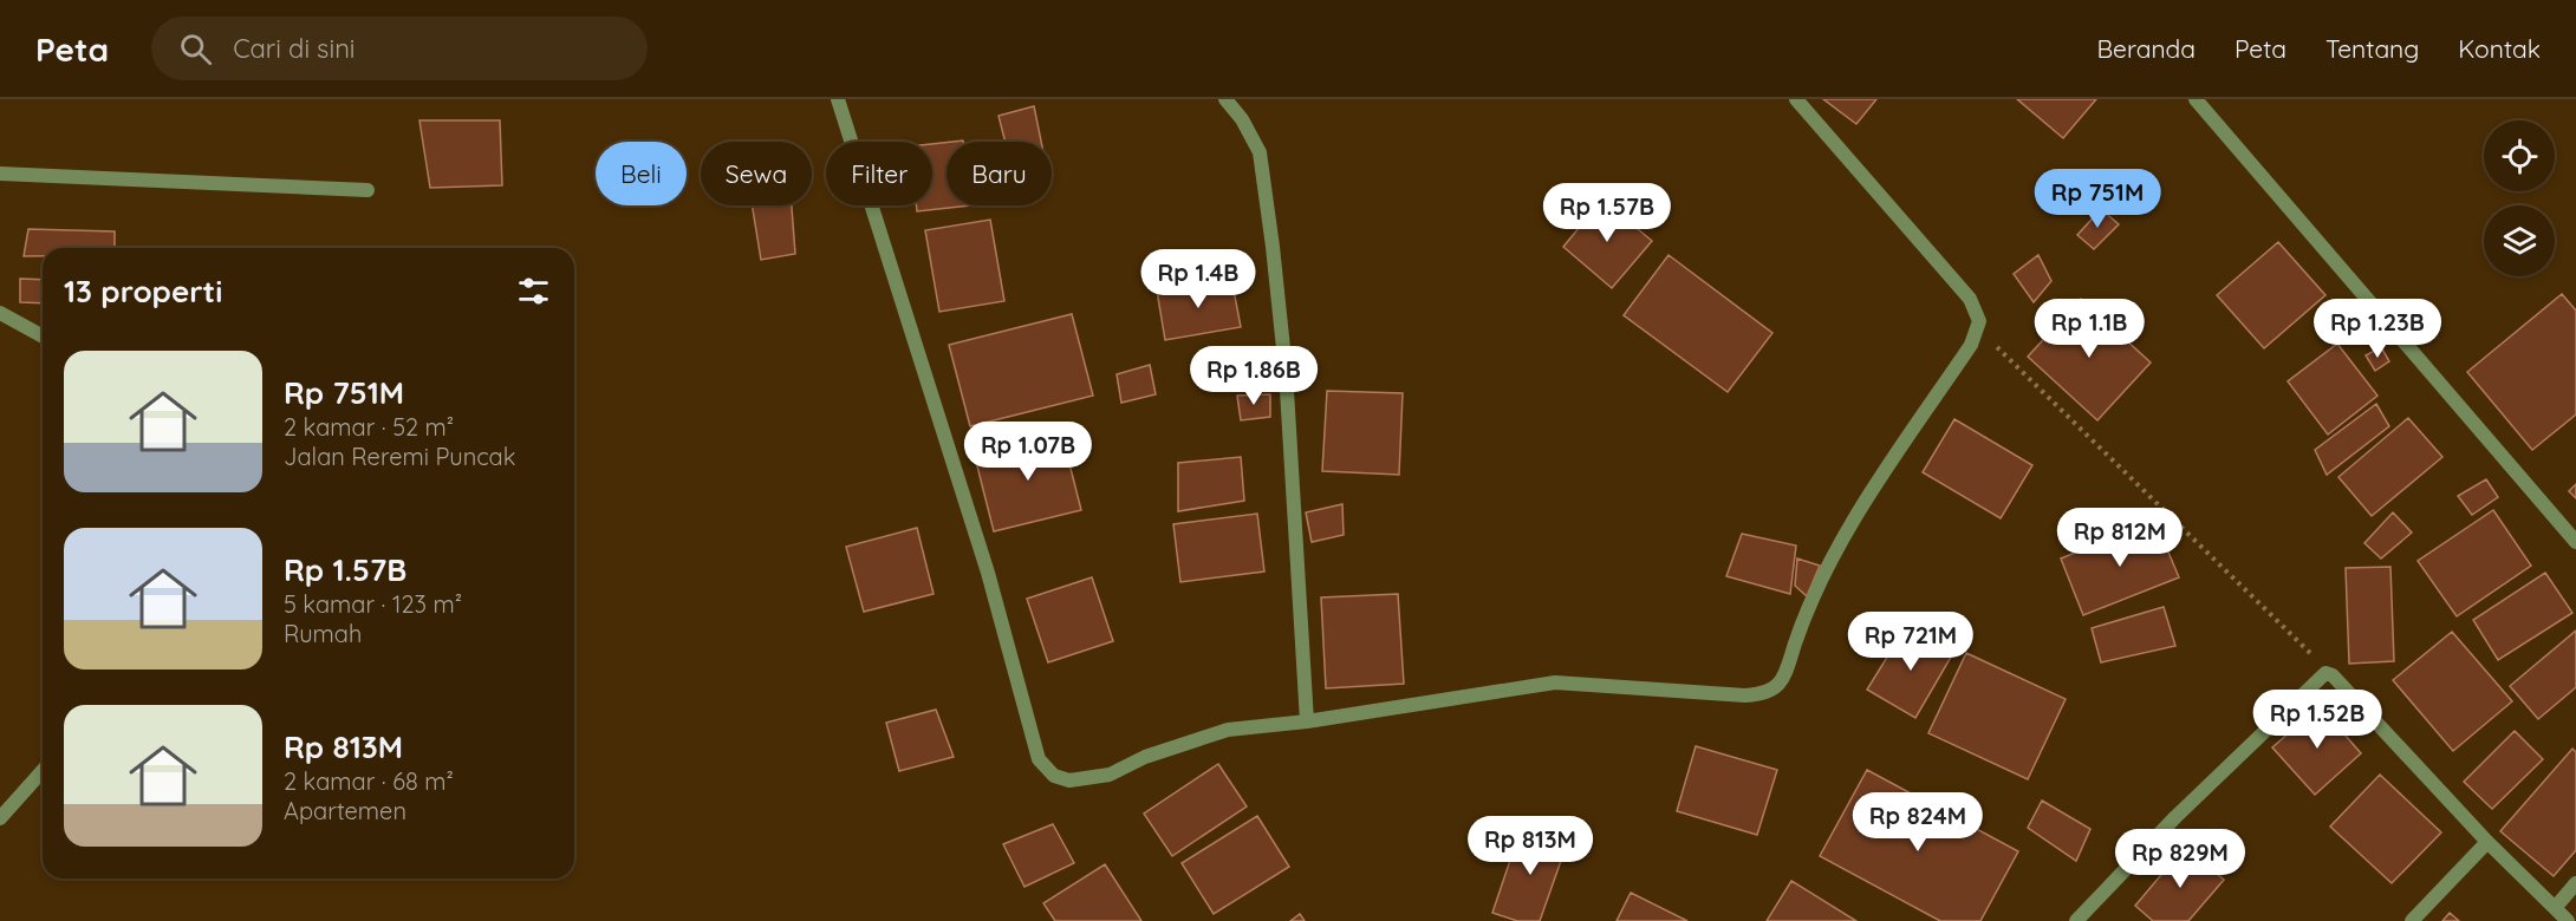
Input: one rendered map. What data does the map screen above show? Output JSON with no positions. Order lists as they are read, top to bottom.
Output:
{
  "page": {
    "header": "Peta",
    "search": "Cari di sini",
    "nav": [
      "Beranda",
      "Peta",
      "Tentang",
      "Kontak"
    ],
    "chip": [
      "Beli",
      "Sewa",
      "Filter",
      "Baru"
    ],
    "price": [
      "Rp 751M",
      "Rp 1.57B",
      "Rp 1.4B",
      "Rp 1.1B",
      "Rp 1.23B",
      "Rp 1.86B",
      "Rp 1.07B",
      "Rp 812M",
      "Rp 721M",
      "Rp 1.52B",
      "Rp 824M",
      "Rp 813M",
      "Rp 829M"
    ],
    "heading": "13 properti",
    "list": [
      {
        "name": "Rp 751M",
        "note": "2 kamar · 52 m² · Jalan Reremi Puncak"
      },
      {
        "name": "Rp 1.57B",
        "note": "5 kamar · 123 m² · Rumah"
      },
      {
        "name": "Rp 813M",
        "note": "2 kamar · 68 m² · Apartemen"
      }
    ]
  }
}
